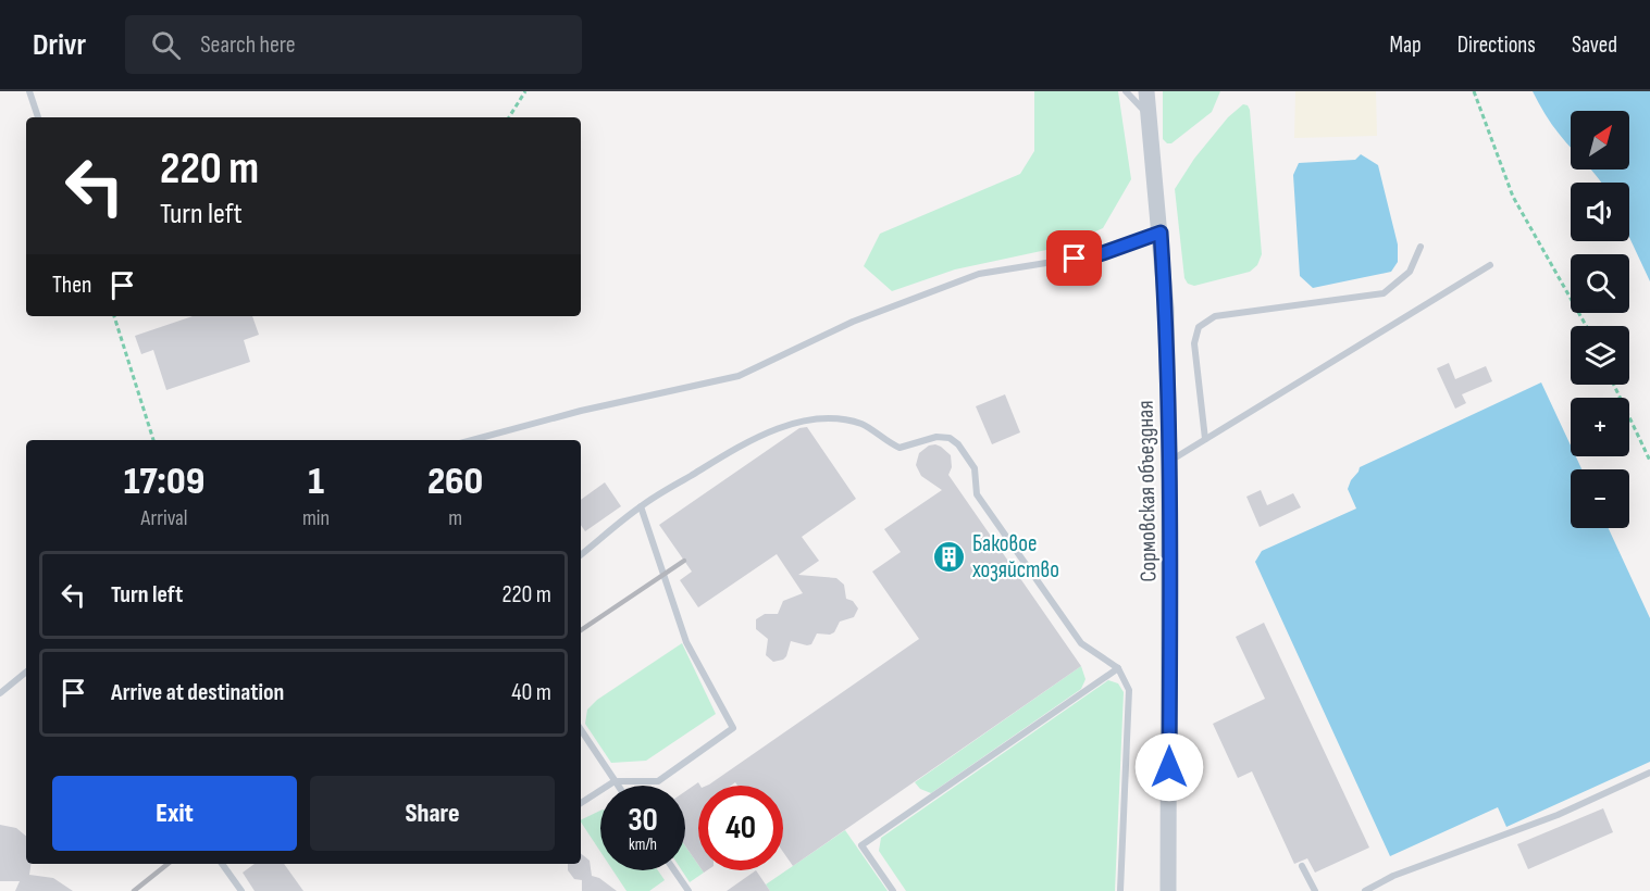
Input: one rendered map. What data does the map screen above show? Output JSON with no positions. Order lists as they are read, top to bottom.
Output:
{
  "streets": {
    "street": ["Сормовская объездная"]
  },
  "places": {
    "building": ["Баковое хозяйство"]
  },
  "north": "top right",
  "page": {
    "header": "Drivr",
    "search": "Search here",
    "nav": ["Map", "Directions", "Saved"],
    "map_buttons": ["+", "−"],
    "turn": ["220 m", "Turn left"],
    "then": "Then",
    "eta": [
      "17:09",
      "Arrival",
      "1",
      "min",
      "260",
      "m"
    ],
    "list": [
      {
        "name": "Turn left",
        "value": "220 m"
      },
      {
        "name": "Arrive at destination",
        "value": "40 m"
      }
    ],
    "buttons": ["Exit", "Share"],
    "speed": "30 km/h",
    "limit": "40"
  }
}
